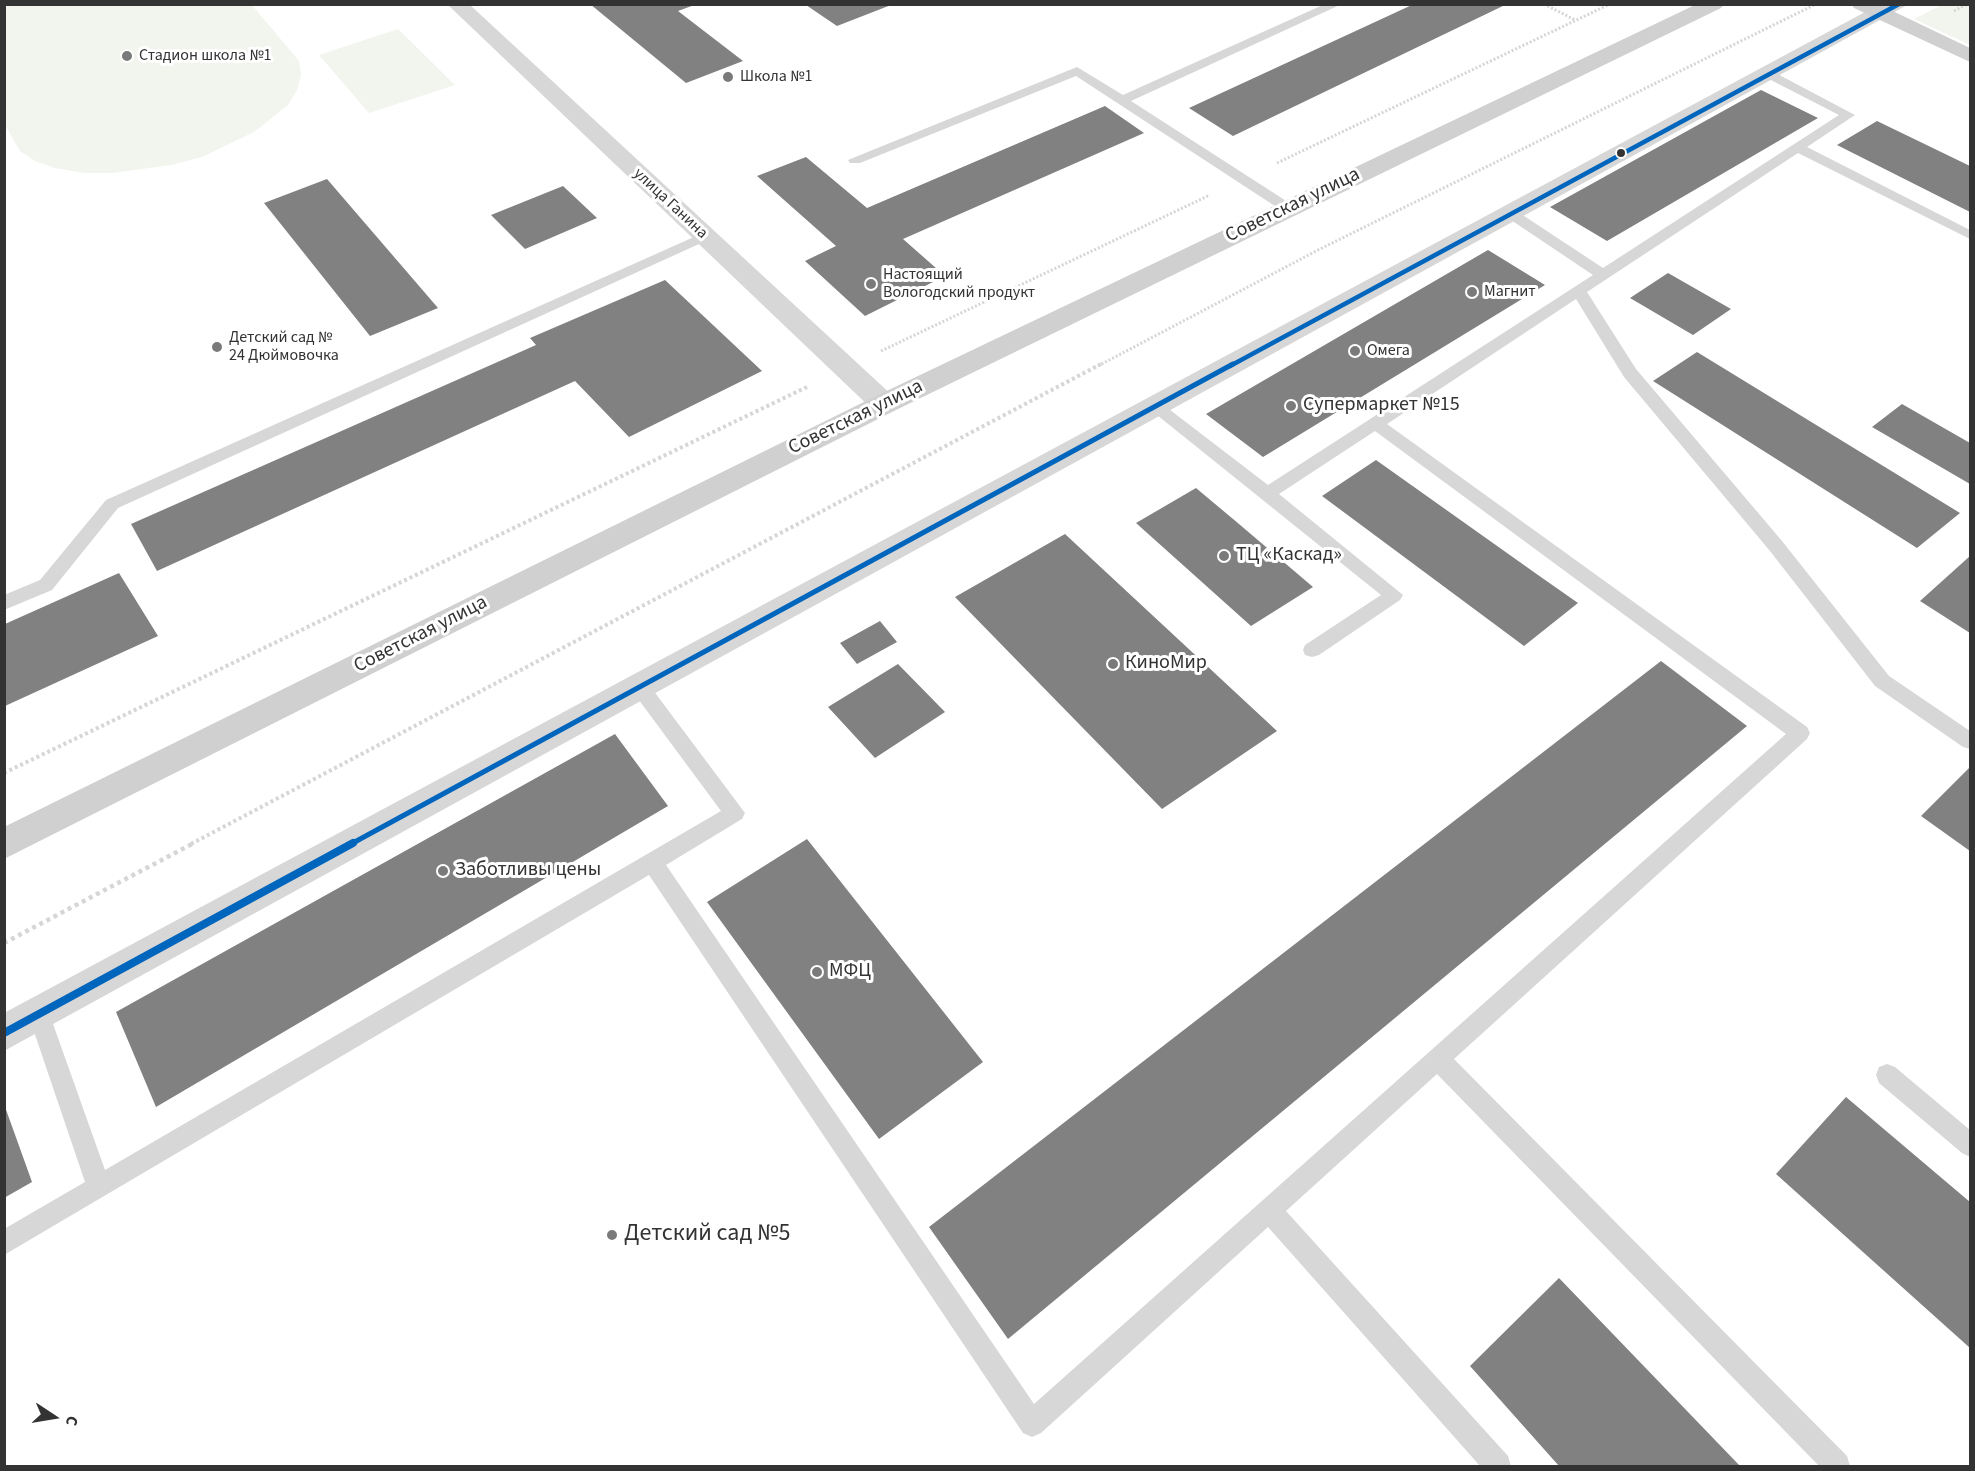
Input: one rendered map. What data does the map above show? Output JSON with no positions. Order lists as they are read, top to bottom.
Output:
{
  "streets": {
    "main road": ["Советская улица"],
    "street": ["улица Ганина"]
  },
  "crossings": [
    ["улица Ганина", "Советская улица"]
  ],
  "places": [
    "Стадион школа №1",
    "Школа №1",
    "Настоящий Вологодский продукт",
    "Магнит",
    "Детский сад № 24 Дюймовочка",
    "Омега",
    "Супермаркет №15",
    "ТЦ «Каскад»",
    "КиноМир",
    "Заботливы цены",
    "МФЦ",
    "Детский сад №5"
  ],
  "north": "right"
}
